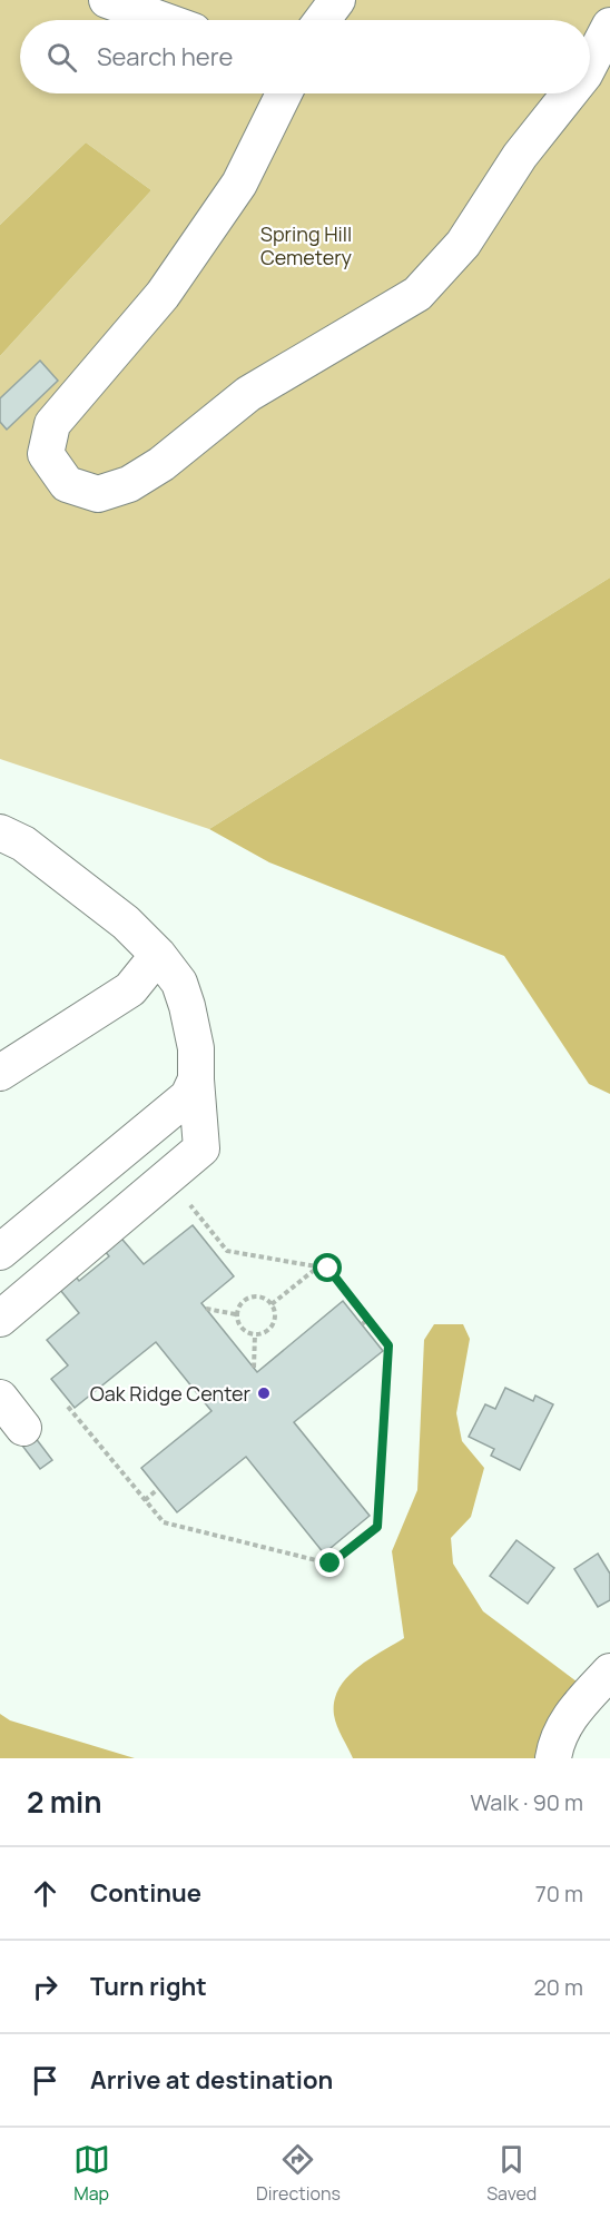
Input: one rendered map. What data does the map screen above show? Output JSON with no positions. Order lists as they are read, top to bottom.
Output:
{
  "parks": ["Spring Hill Cemetery"],
  "places": ["Oak Ridge Center"],
  "page": {
    "search": "Search here",
    "heading": ["2 min", "Walk · 90 m"],
    "list": [
      ["Continue", "70 m"],
      ["Turn right", "20 m"],
      "Arrive at destination"
    ],
    "nav": ["Map", "Directions", "Saved"]
  }
}
